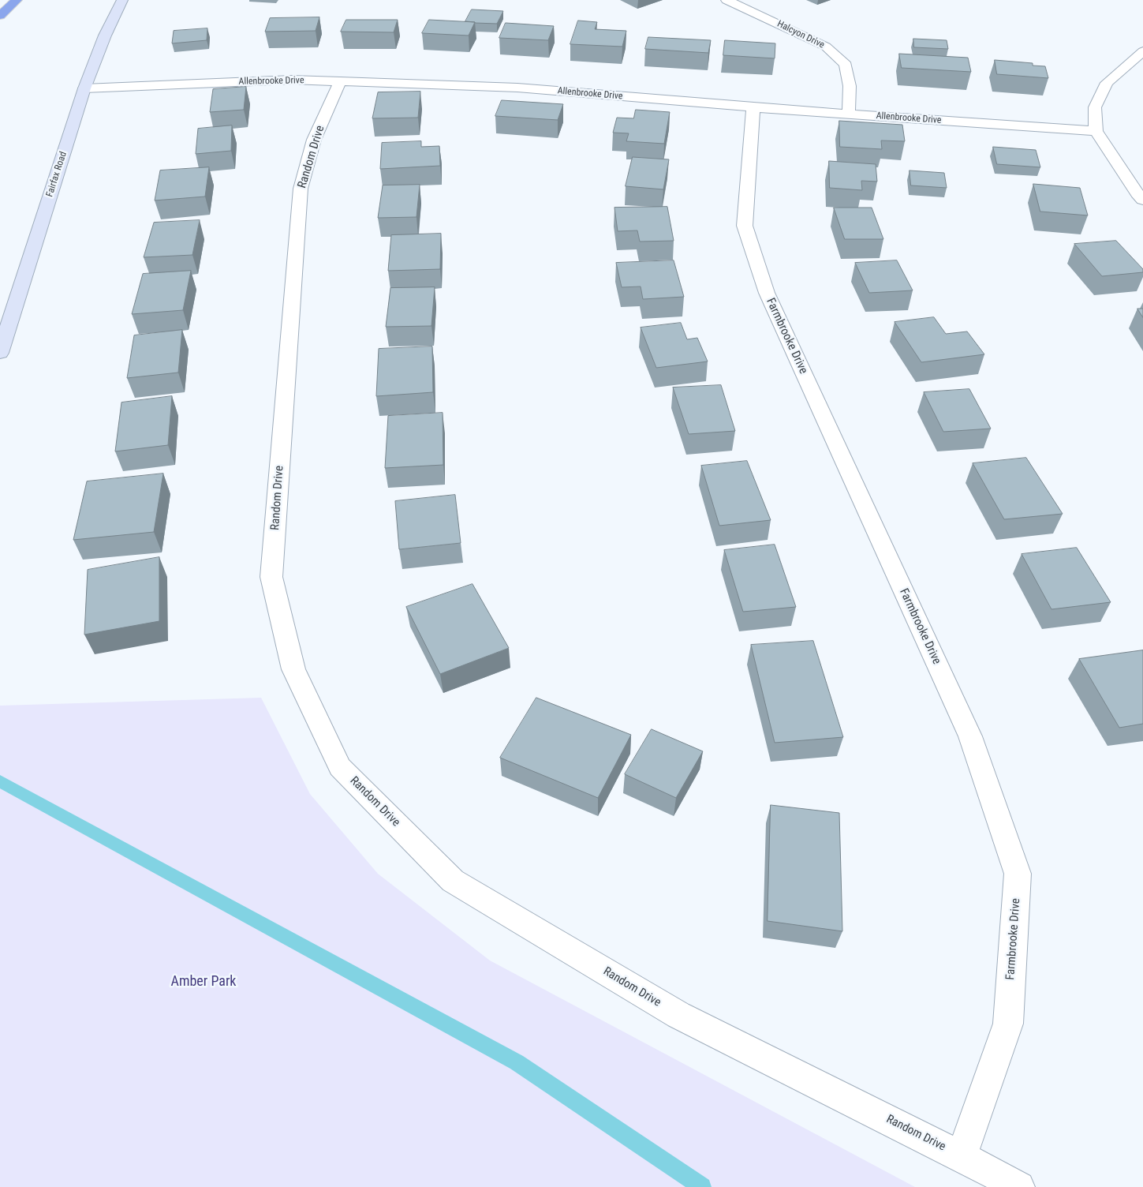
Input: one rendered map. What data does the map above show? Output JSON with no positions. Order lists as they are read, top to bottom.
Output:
{
  "streets": {
    "street": [
      "Halcyon Drive",
      "Allenbrooke Drive",
      "Random Drive",
      "Fairfax Road",
      "Farmbrooke Drive"
    ]
  },
  "crossings": [
    ["Halcyon Drive", "Allenbrooke Drive"],
    ["Allenbrooke Drive", "Random Drive"],
    ["Allenbrooke Drive", "Fairfax Road"],
    ["Allenbrooke Drive", "Farmbrooke Drive"],
    ["Random Drive", "Farmbrooke Drive"]
  ],
  "parks": ["Amber Park"]
}
